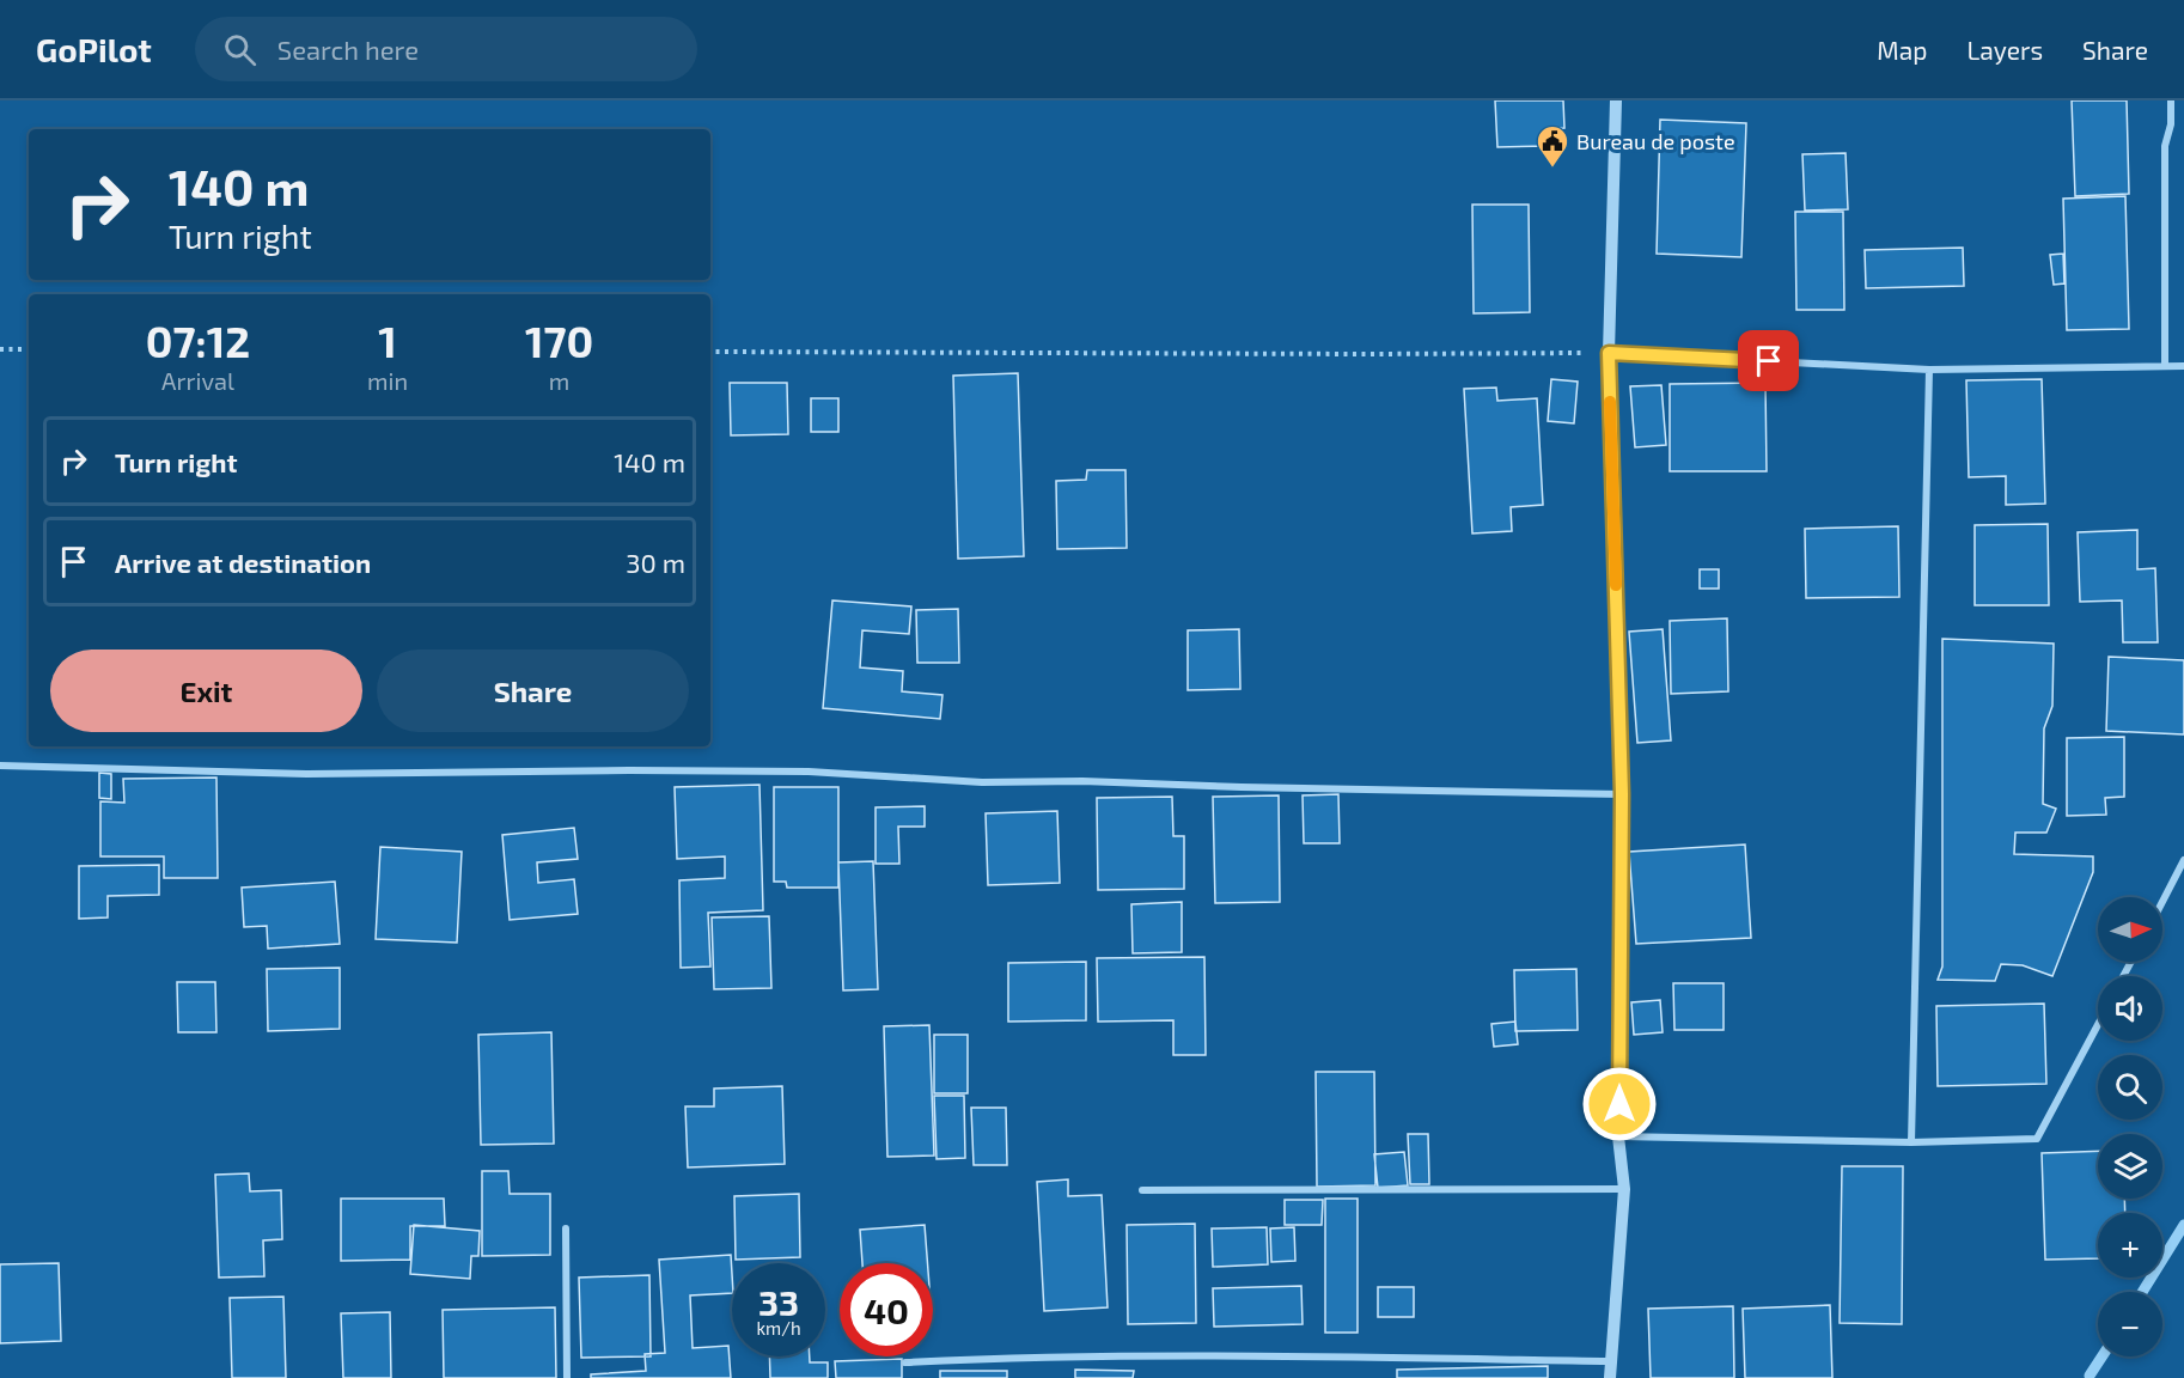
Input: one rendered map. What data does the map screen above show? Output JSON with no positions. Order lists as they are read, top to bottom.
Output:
{
  "places": {
    "public building": ["Bureau de poste"]
  },
  "north": "right",
  "page": {
    "header": "GoPilot",
    "search": "Search here",
    "nav": ["Map", "Layers", "Share"],
    "turn": ["140 m", "Turn right"],
    "eta": [
      "07:12",
      "Arrival",
      "1",
      "min",
      "170",
      "m"
    ],
    "list": [
      {
        "name": "Turn right",
        "value": "140 m"
      },
      {
        "name": "Arrive at destination",
        "value": "30 m"
      }
    ],
    "buttons": ["Exit", "Share"],
    "map_buttons": ["+", "−"],
    "speed": "33 km/h",
    "limit": "40"
  }
}
